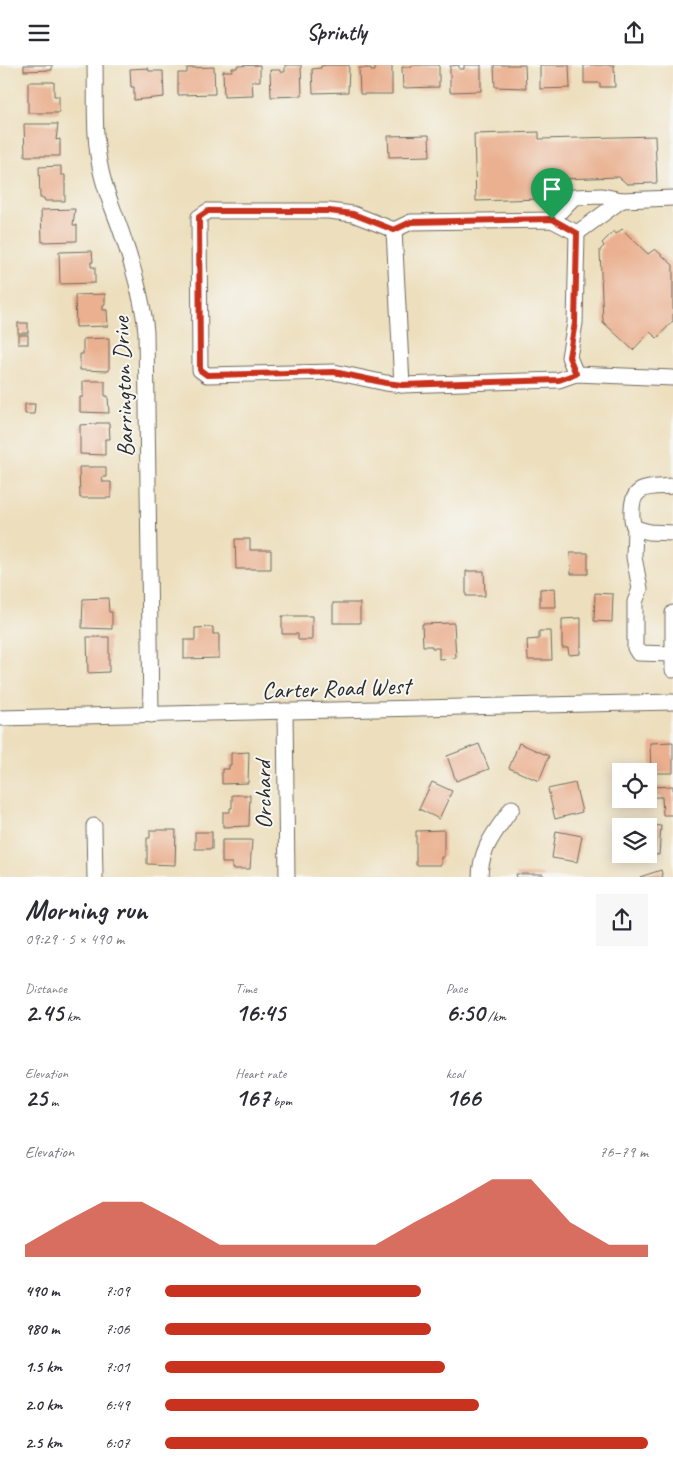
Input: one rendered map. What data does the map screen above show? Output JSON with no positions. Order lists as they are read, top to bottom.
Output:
{
  "streets": {
    "street": ["Barrington Drive", "Carter Road West", "Orchard"]
  },
  "crossings": [
    ["Barrington Drive", "Carter Road West"],
    ["Carter Road West", "Orchard"]
  ],
  "page": {
    "header": "Sprintly",
    "heading": ["Morning run", "09:29 · 5 × 490 m"],
    "stats": [
      ["Distance", "2.45 km"],
      ["Time", "16:45"],
      ["Pace", "6:50 /km"],
      ["Elevation", "25 m"],
      ["Heart rate", "167 bpm"],
      ["kcal", "166"]
    ],
    "chart": ["Elevation", "76–79 m"],
    "list": [
      {
        "name": "490 m",
        "note": "7:09"
      },
      {
        "name": "980 m",
        "note": "7:06"
      },
      {
        "name": "1.5 km",
        "note": "7:01"
      },
      {
        "name": "2.0 km",
        "note": "6:49"
      },
      {
        "name": "2.5 km",
        "note": "6:07"
      }
    ]
  }
}
